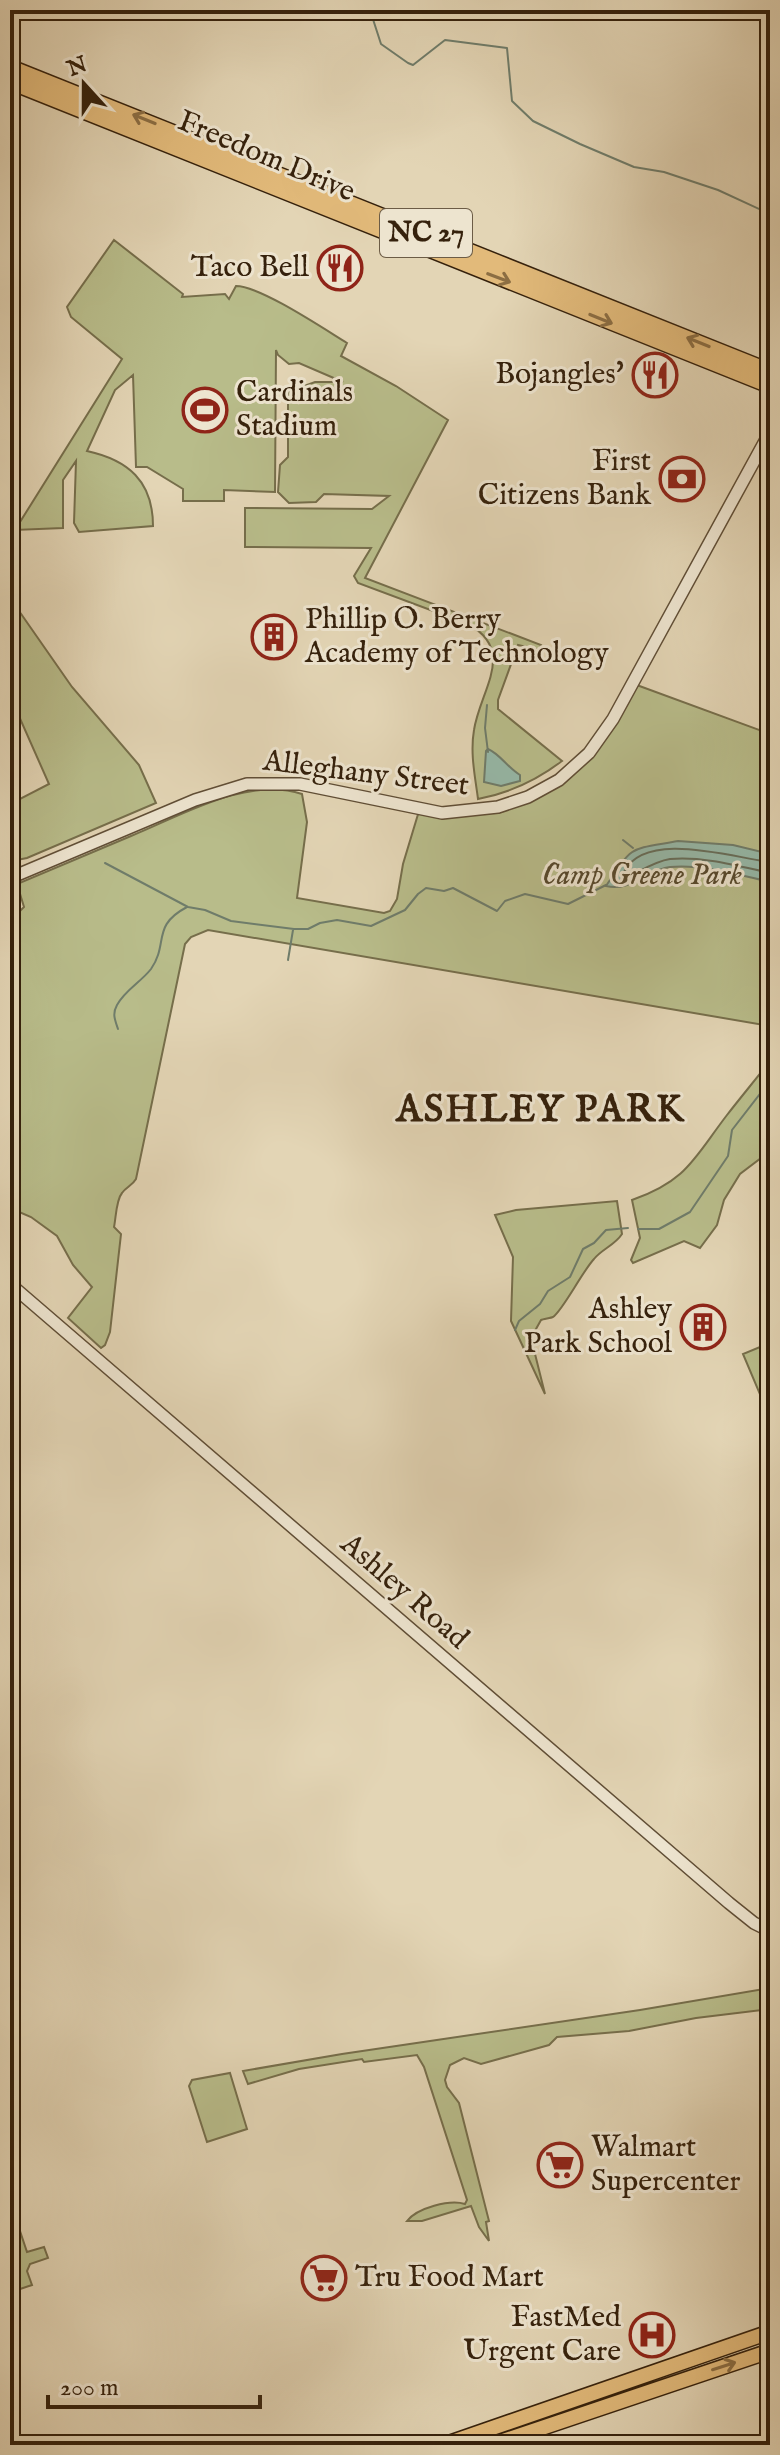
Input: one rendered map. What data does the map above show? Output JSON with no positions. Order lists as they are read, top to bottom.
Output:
{
  "streets": {
    "main road": ["Freedom Drive", "NC 27"],
    "street": ["Alleghany Street", "Ashley Road"]
  },
  "districts": ["ASHLEY PARK"],
  "parks": ["Camp Greene Park"],
  "places": {
    "restaurant": ["Taco Bell", "Bojangles'"],
    "sports": ["Cardinals Stadium"],
    "bank": ["First Citizens Bank"],
    "building": ["Phillip O. Berry Academy of Technology", "Ashley Park School"],
    "supermarket": ["Walmart Supercenter", "Tru Food Mart"],
    "hospital": ["FastMed Urgent Care"]
  },
  "scale_bar": "200 m",
  "north": "top"
}
